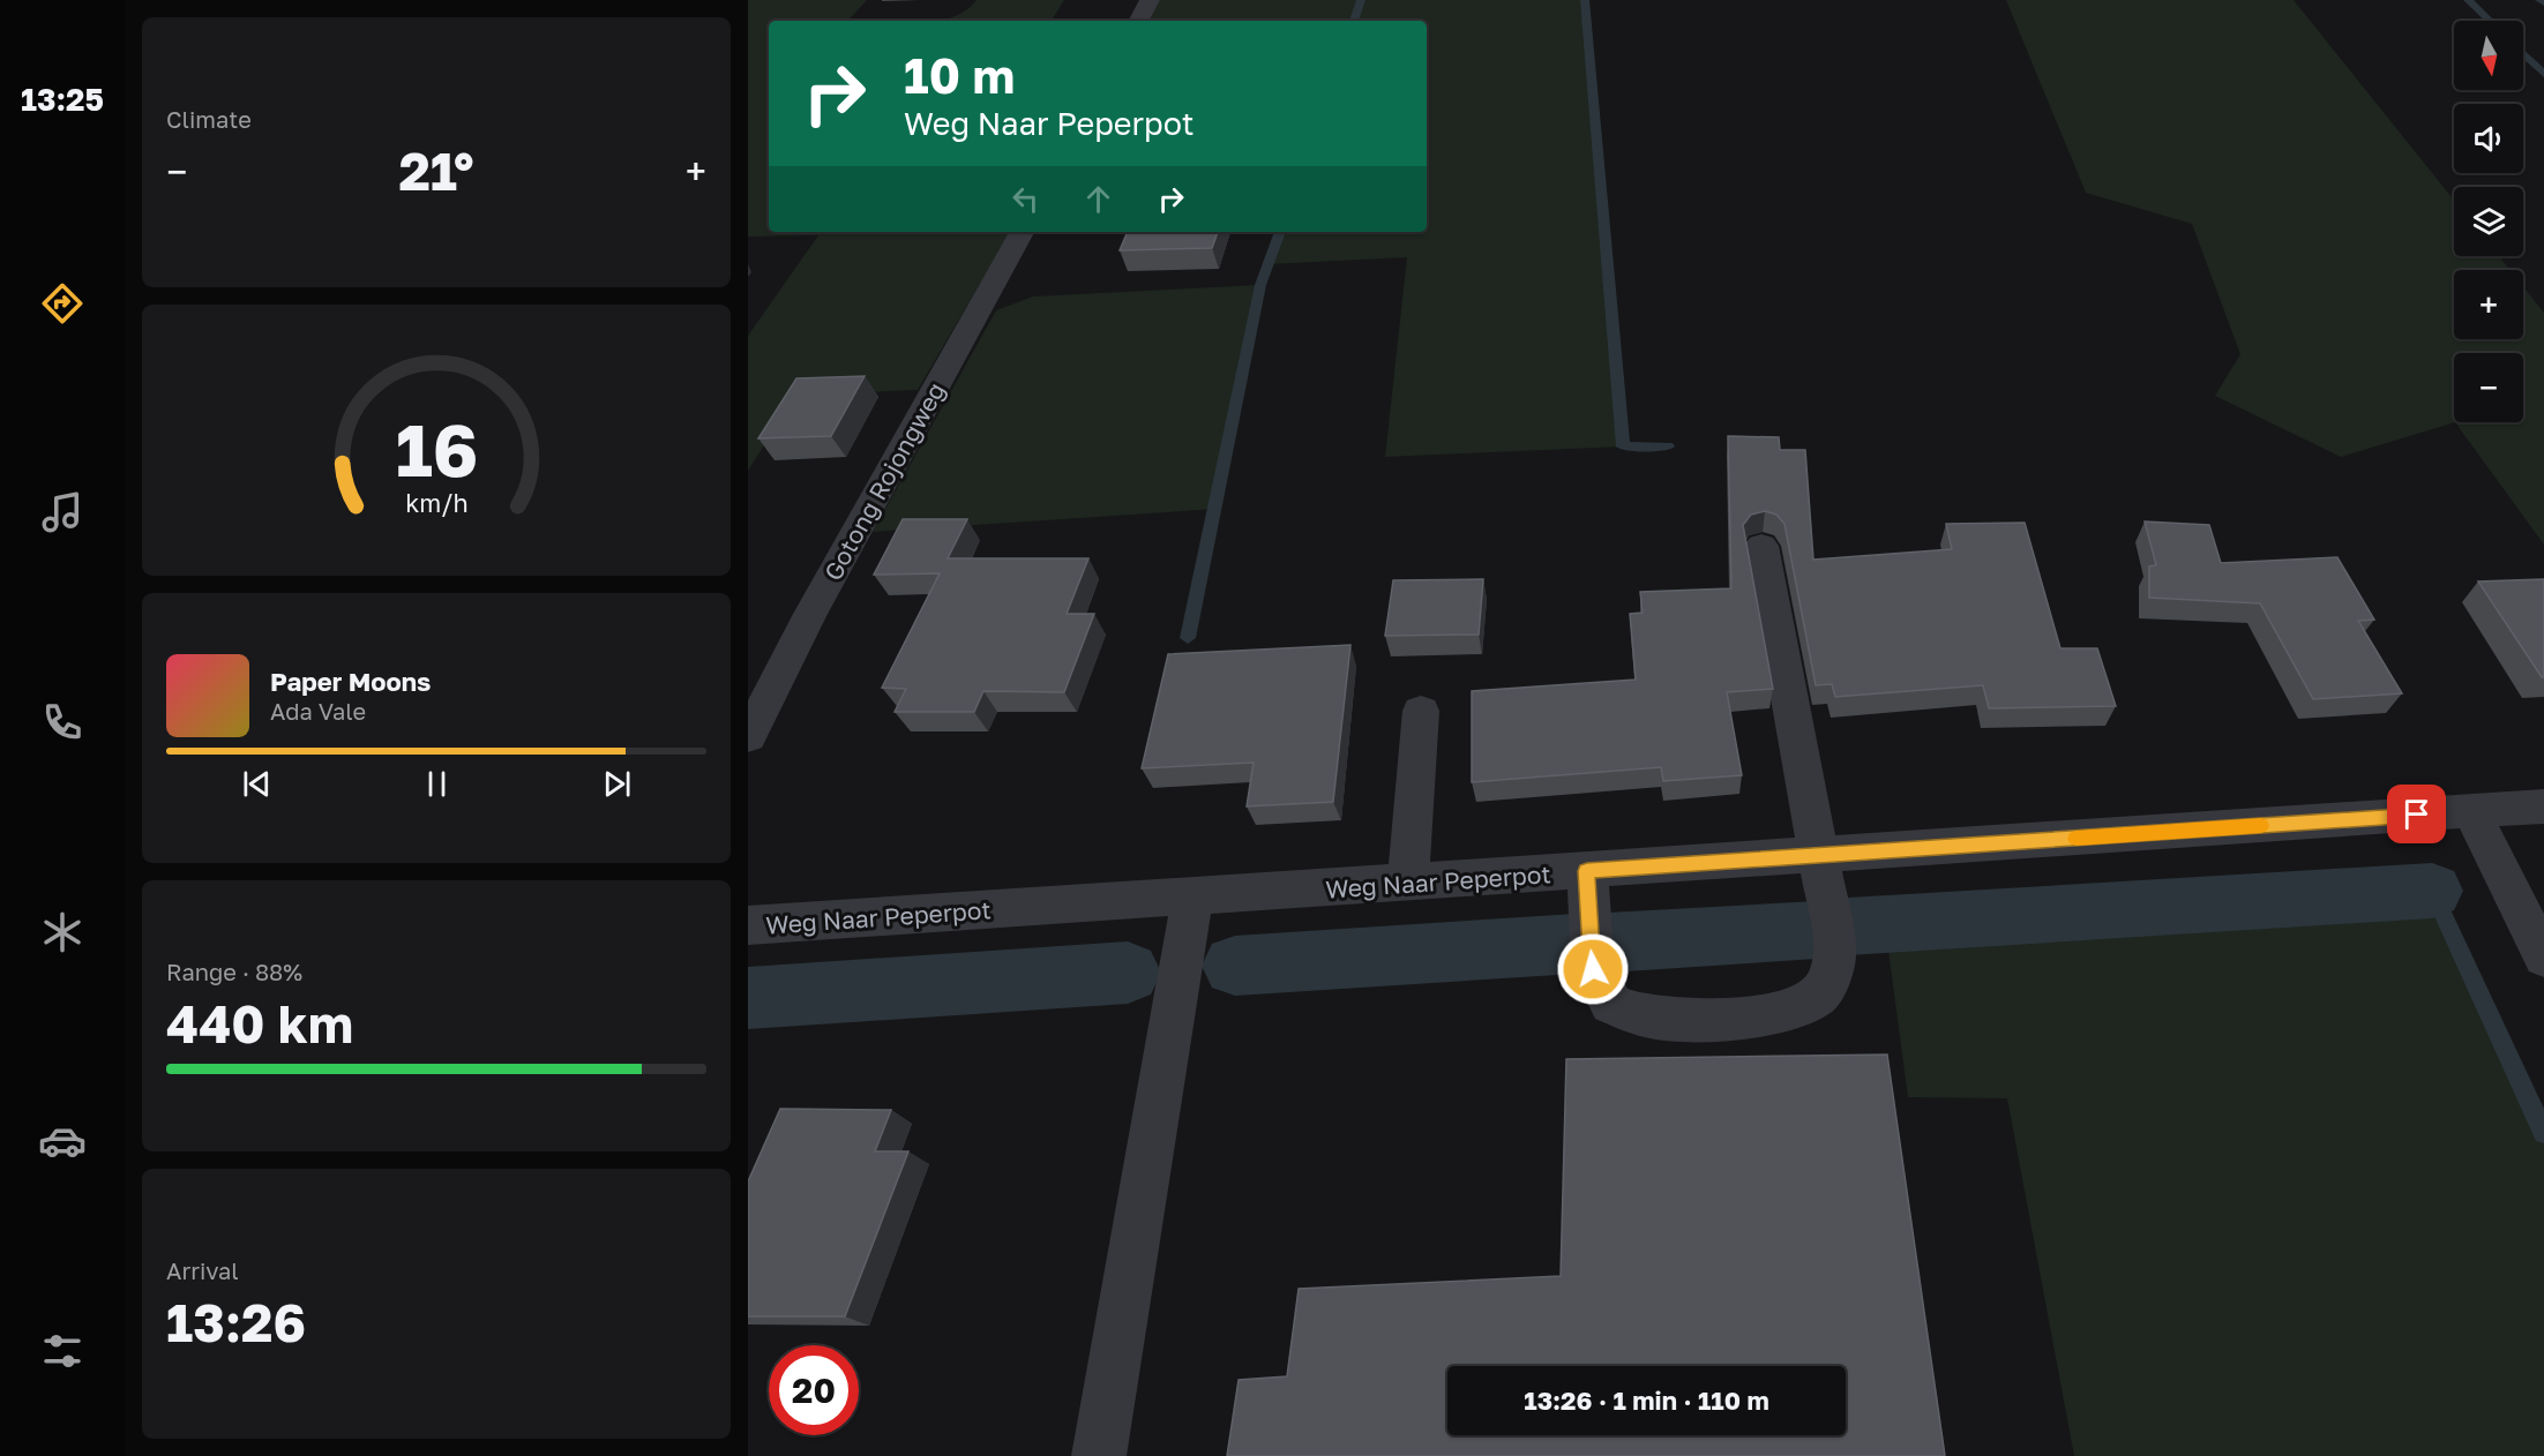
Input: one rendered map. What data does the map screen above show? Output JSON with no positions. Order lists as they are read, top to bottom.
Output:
{
  "streets": {
    "street": ["Gotong Rojongweg", "Weg Naar Peperpot"]
  },
  "north": "bottom",
  "page": {
    "tabs": "13:25",
    "tile": [
      "Climate",
      ["Range · 88%", "440 km"],
      ["Arrival", "13:26"]
    ],
    "map_buttons": ["+", "−"],
    "turn": ["10 m", "Weg Naar Peperpot"],
    "heat": ["−", "21°", "+"],
    "song": ["Paper Moons", "Ada Vale"],
    "limit": "20",
    "trip": "13:26 · 1 min · 110 m",
    "gauge": ["16", "km/h"]
  }
}
